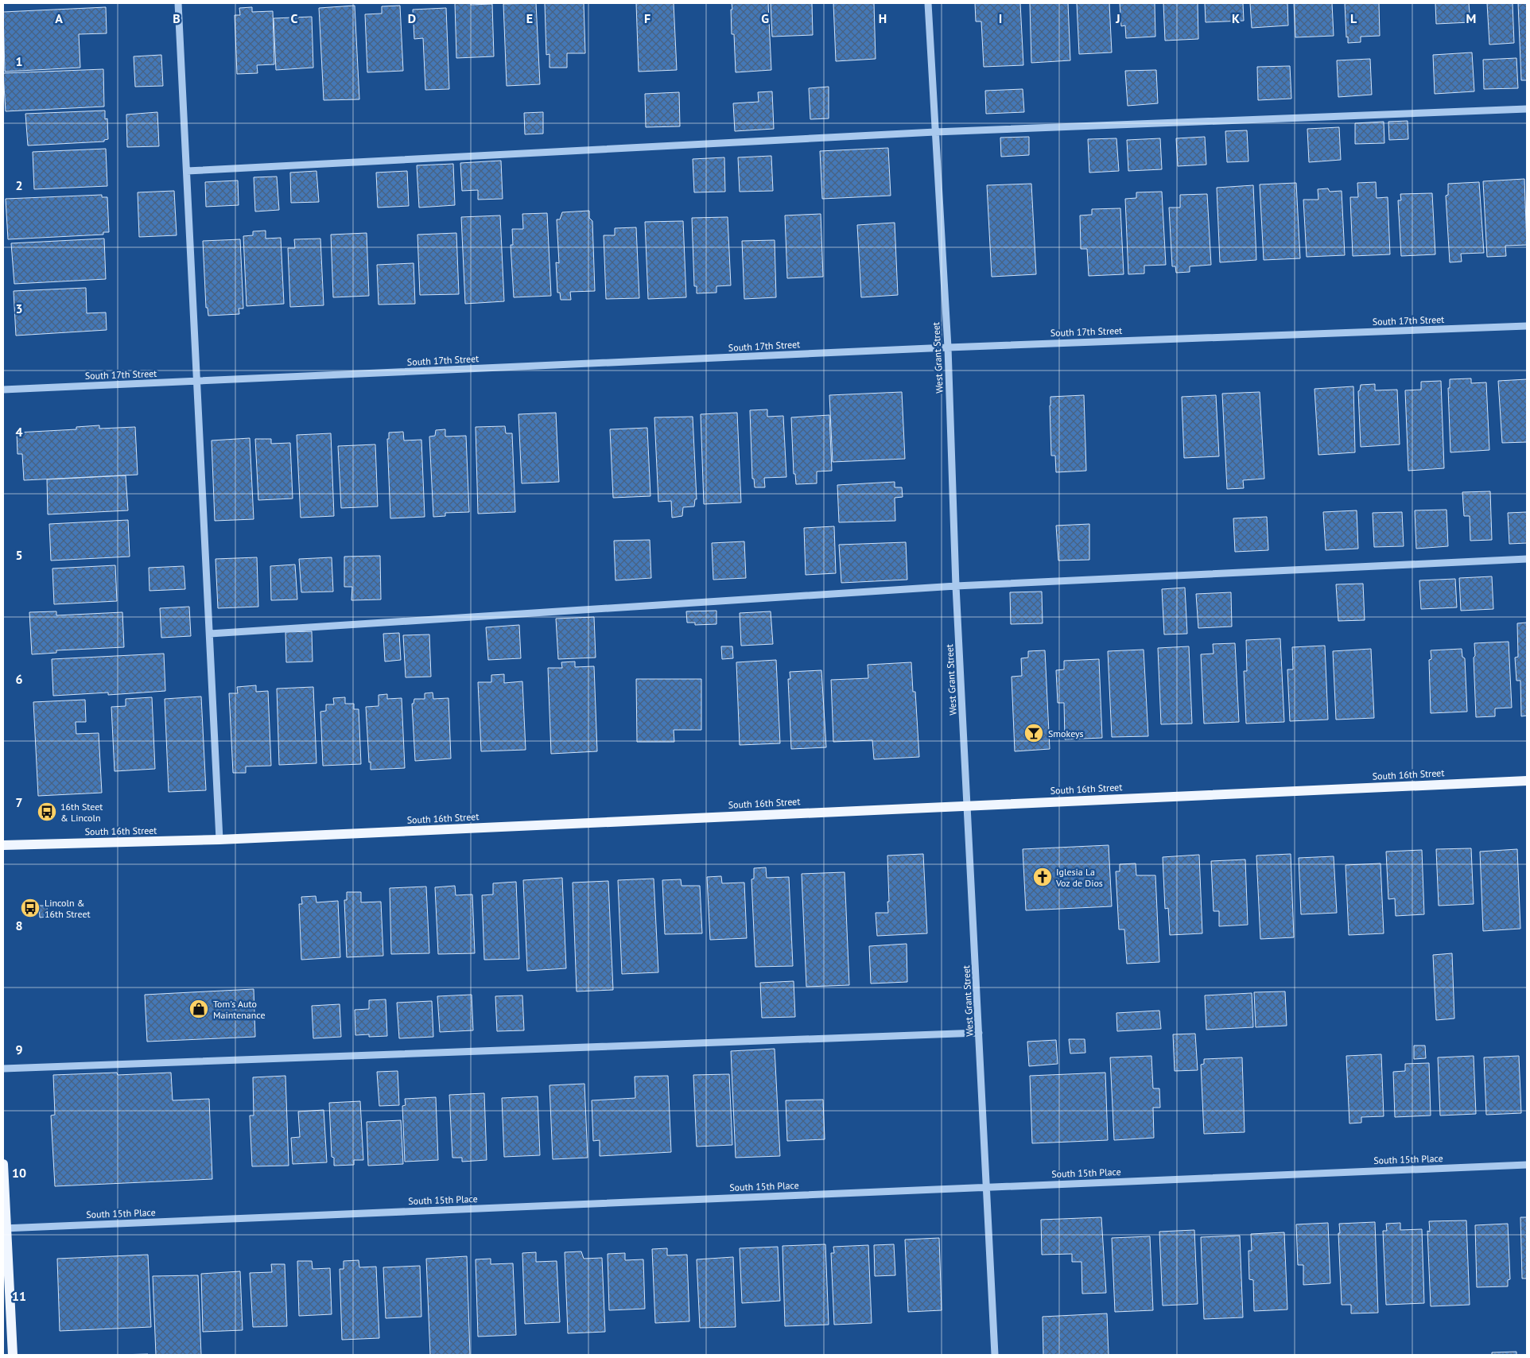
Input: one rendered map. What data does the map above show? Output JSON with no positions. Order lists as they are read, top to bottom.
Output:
{
  "streets": {
    "main road": ["South 16th Street"],
    "street": ["South 17th Street", "West Grant Street", "South 15th Place"]
  },
  "crossings": [
    ["South 17th Street", "West Grant Street"],
    ["West Grant Street", "South 16th Street"],
    ["West Grant Street", "South 15th Place"]
  ],
  "places": {
    "bar": ["Smokeys"],
    "bus stop": ["16th Steet & Lincoln", "Lincoln & 16th Street"],
    "church": ["Iglesia La Voz de Dios"],
    "shop": ["Tom's Auto Maintenance"]
  },
  "grid": {
    "columns": [
      "A",
      "B",
      "C",
      "D",
      "E",
      "F",
      "G",
      "H",
      "I",
      "J",
      "K",
      "L",
      "M"
    ],
    "rows": [
      "1",
      "2",
      "3",
      "4",
      "5",
      "6",
      "7",
      "8",
      "9",
      "10",
      "11"
    ]
  }
}
